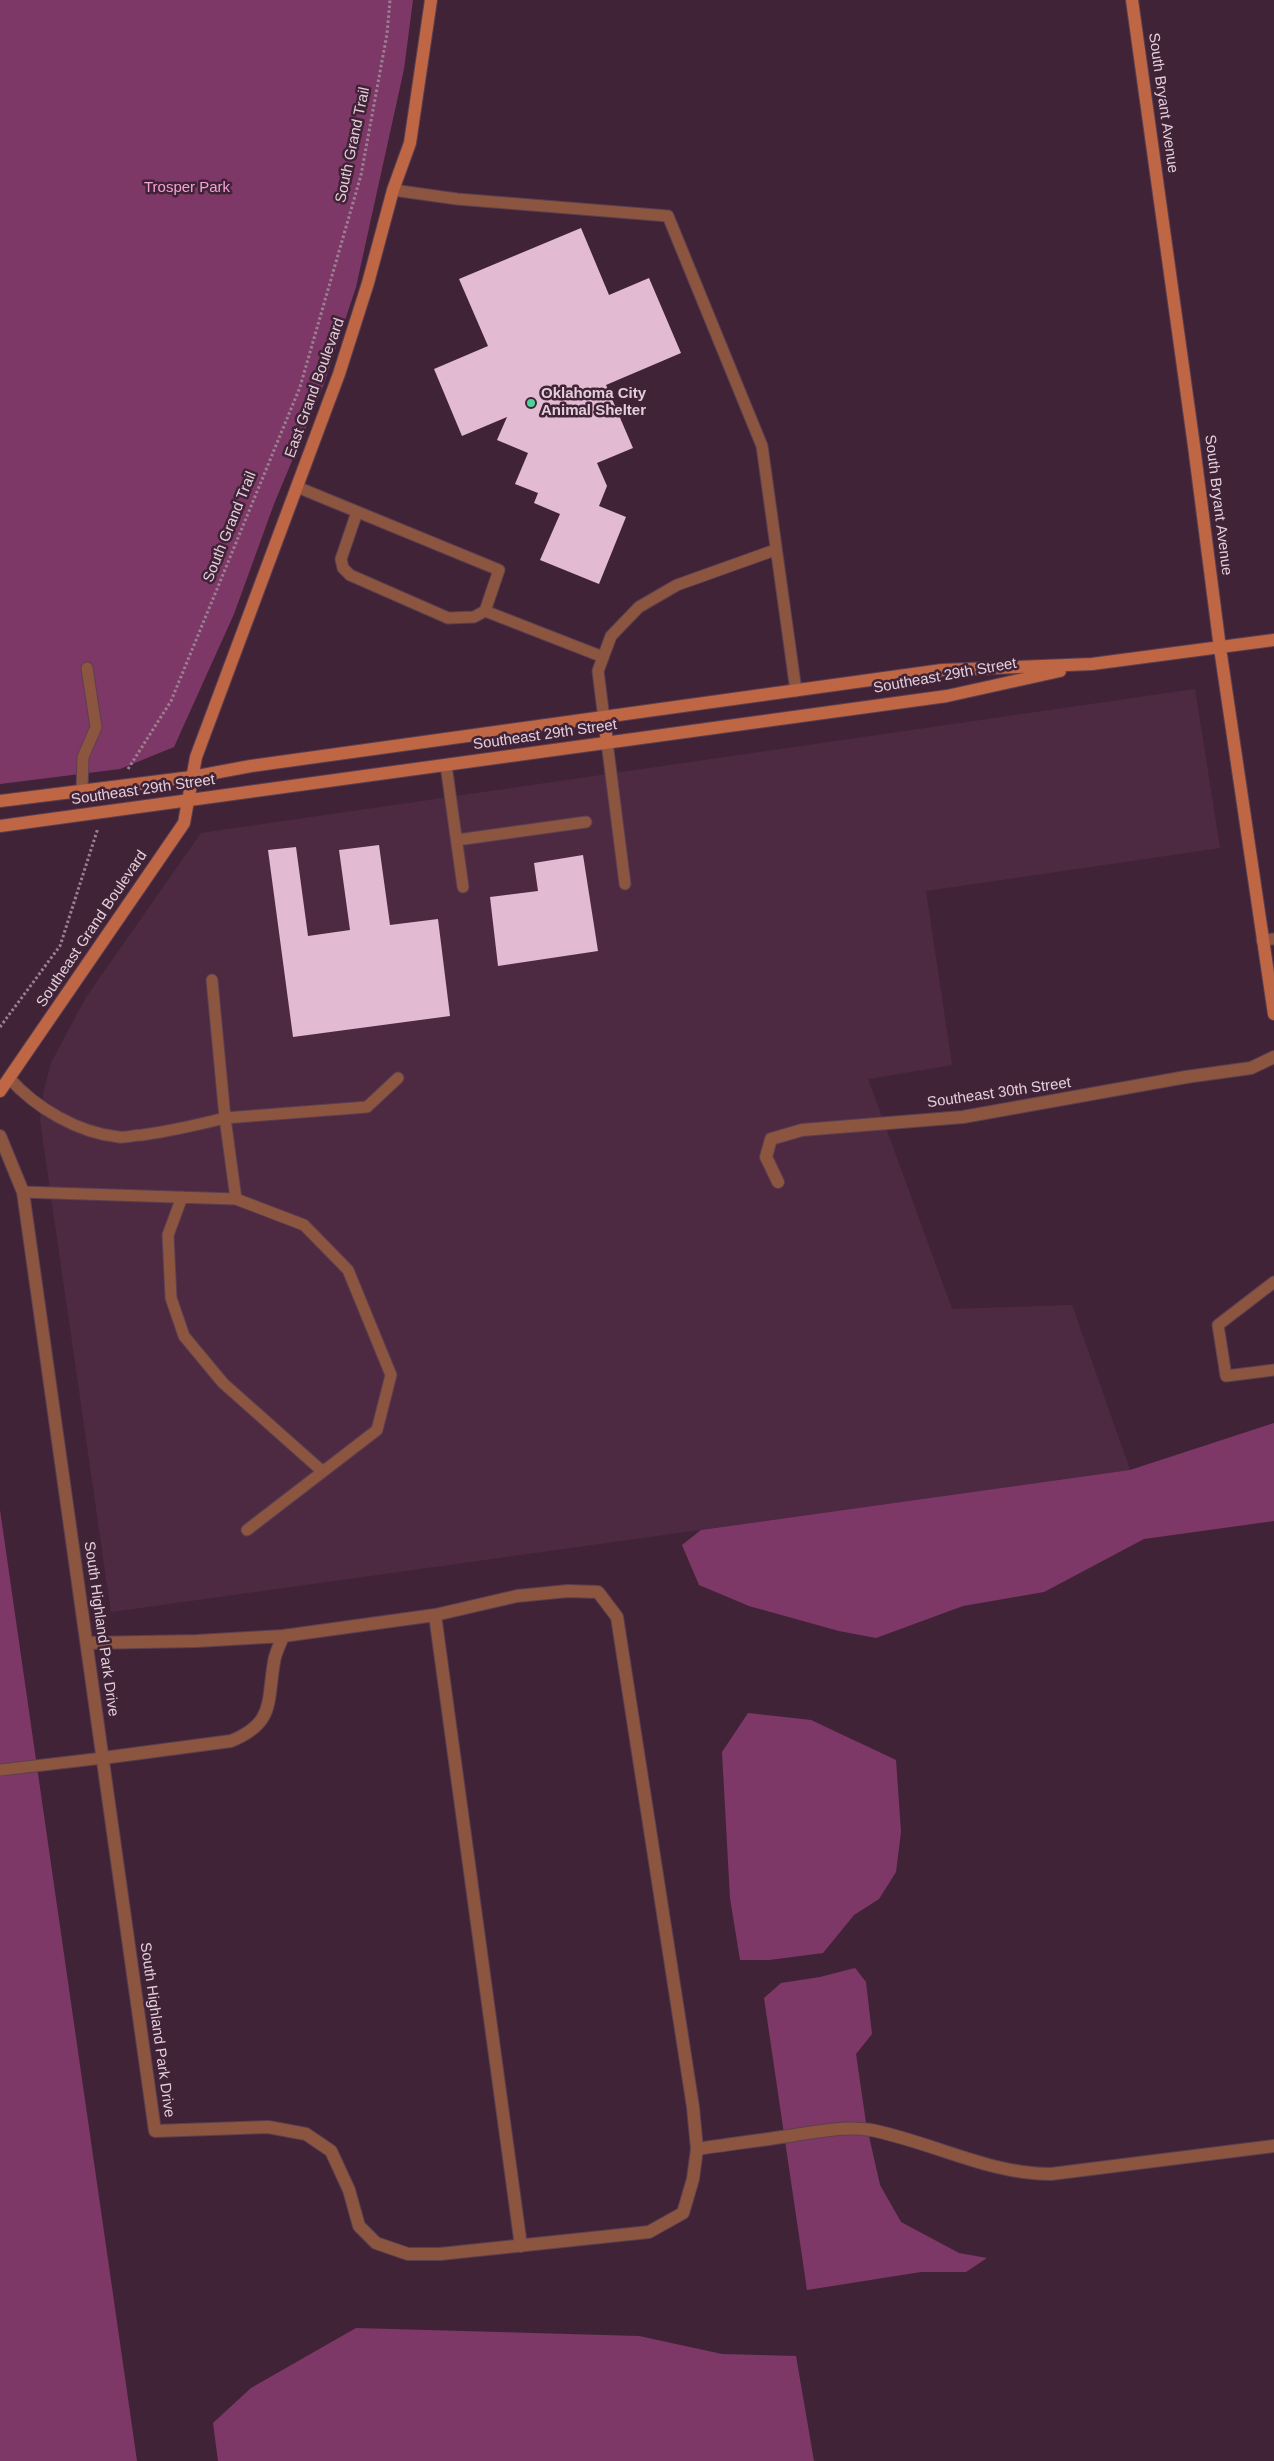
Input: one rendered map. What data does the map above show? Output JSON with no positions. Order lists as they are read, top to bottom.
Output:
{
  "streets": {
    "main road": [
      "South Bryant Avenue",
      "East Grand Boulevard",
      "Southeast 29th Street",
      "Southeast Grand Boulevard"
    ],
    "street": ["Southeast 30th Street", "South Highland Park Drive"],
    "path": ["South Grand Trail"]
  },
  "crossings": [
    ["South Bryant Avenue", "Southeast 29th Street"],
    ["South Grand Trail", "Southeast 29th Street"],
    ["East Grand Boulevard", "Southeast 29th Street"],
    ["East Grand Boulevard", "Southeast Grand Boulevard"],
    ["Southeast 29th Street", "Southeast Grand Boulevard"]
  ],
  "parks": ["Trosper Park"],
  "places": ["Oklahoma City Animal Shelter"]
}
